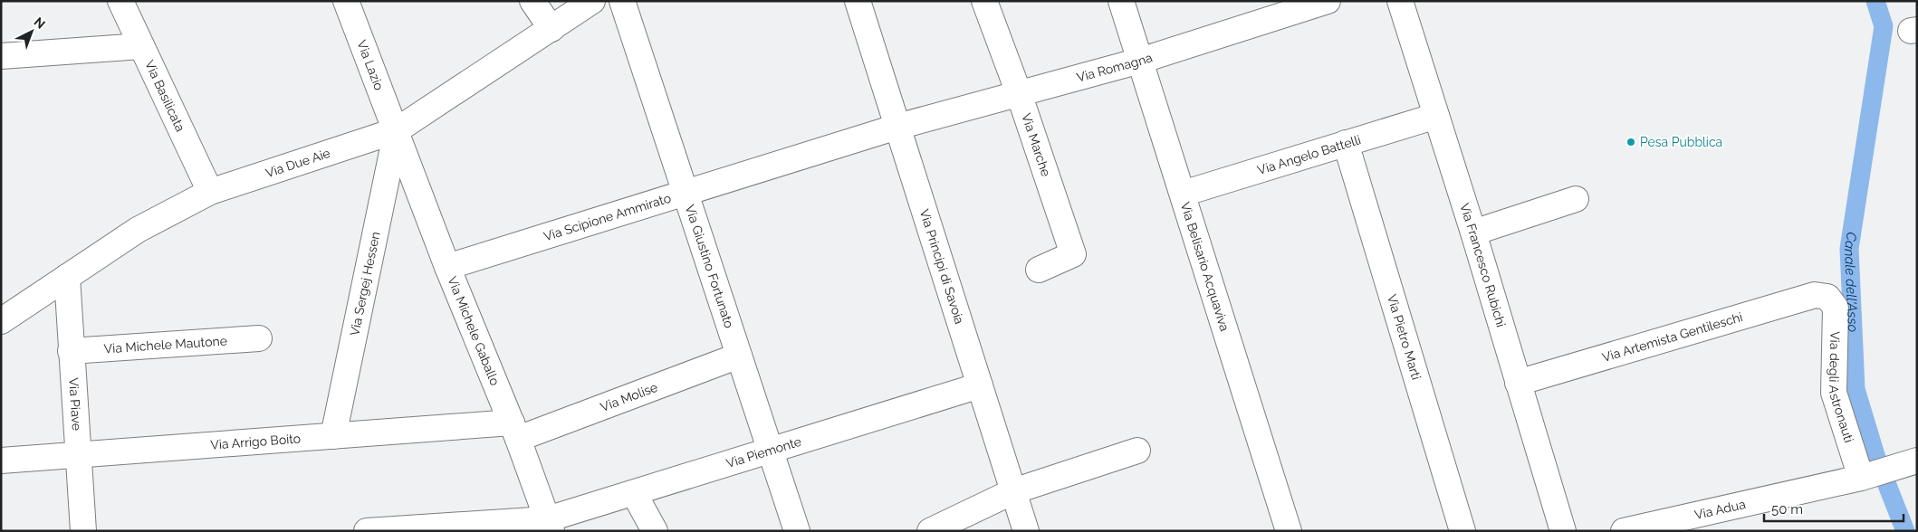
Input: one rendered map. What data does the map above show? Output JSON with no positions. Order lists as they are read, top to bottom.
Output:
{
  "streets": {
    "street": [
      "Via Lazio",
      "Via Romagna",
      "Via Basilicata",
      "Via Marche",
      "Via Angelo Battelli",
      "Via Due Aie",
      "Via Scipione Ammirato",
      "Via Giustino Fortunato",
      "Via Principi di Savoia",
      "Via Belisario Acquaviva",
      "Via Francesco Rubichi",
      "Via Sergej Hessen",
      "Via Michele Gaballo",
      "Via Artemista Gentileschi",
      "Via Pietro Marti",
      "Via Michele Mautone",
      "Via degli Astronauti",
      "Via Molise",
      "Via Piave",
      "Via Arrigo Boito",
      "Via Piemonte",
      "Via Adua"
    ]
  },
  "crossings": [
    ["Via Lazio", "Via Due Aie"],
    ["Via Lazio", "Via Sergej Hessen"],
    ["Via Lazio", "Via Michele Gaballo"],
    ["Via Romagna", "Via Marche"],
    ["Via Romagna", "Via Scipione Ammirato"],
    ["Via Romagna", "Via Principi di Savoia"],
    ["Via Romagna", "Via Belisario Acquaviva"],
    ["Via Basilicata", "Via Due Aie"],
    ["Via Angelo Battelli", "Via Belisario Acquaviva"],
    ["Via Angelo Battelli", "Via Francesco Rubichi"],
    ["Via Angelo Battelli", "Via Pietro Marti"],
    ["Via Due Aie", "Via Sergej Hessen"],
    ["Via Due Aie", "Via Michele Gaballo"],
    ["Via Due Aie", "Via Piave"],
    ["Via Scipione Ammirato", "Via Giustino Fortunato"],
    ["Via Scipione Ammirato", "Via Principi di Savoia"],
    ["Via Scipione Ammirato", "Via Michele Gaballo"],
    ["Via Giustino Fortunato", "Via Molise"],
    ["Via Giustino Fortunato", "Via Piemonte"],
    ["Via Principi di Savoia", "Via Piemonte"],
    ["Via Francesco Rubichi", "Via Artemista Gentileschi"],
    ["Via Sergej Hessen", "Via Michele Gaballo"],
    ["Via Sergej Hessen", "Via Arrigo Boito"],
    ["Via Michele Gaballo", "Via Molise"],
    ["Via Michele Gaballo", "Via Arrigo Boito"],
    ["Via Michele Gaballo", "Via Piemonte"],
    ["Via Artemista Gentileschi", "Via degli Astronauti"],
    ["Via Michele Mautone", "Via Piave"],
    ["Via degli Astronauti", "Via Adua"],
    ["Via Molise", "Via Arrigo Boito"],
    ["Via Piave", "Via Arrigo Boito"]
  ],
  "water": ["Canale dell'Asso"],
  "places": ["Pesa Pubblica"],
  "scale_bar": "50 m",
  "north": "top right"
}
